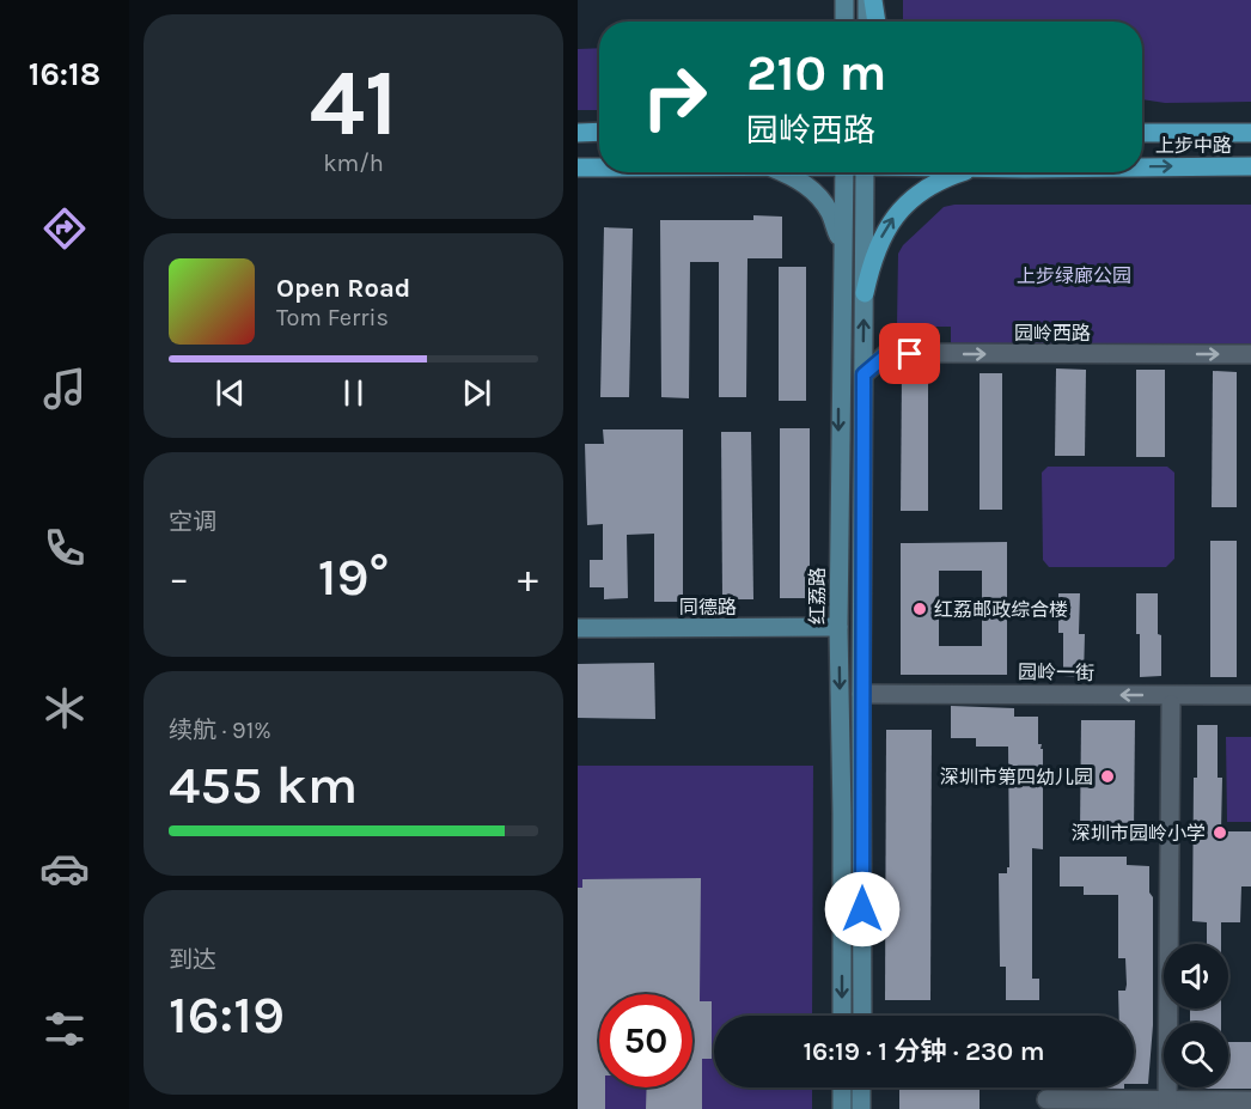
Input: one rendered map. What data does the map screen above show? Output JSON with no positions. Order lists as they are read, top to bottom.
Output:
{
  "streets": {
    "main road": ["上步中路", "红荔路", "同德路"],
    "street": ["园岭西路", "园岭一街"]
  },
  "crossings": [
    ["红荔路", "同德路"]
  ],
  "one_way": ["园岭西路", "园岭一街"],
  "parks": ["上步绿廊公园"],
  "places": ["红荔邮政综合楼", "深圳市第四幼儿园", "深圳市园岭小学"],
  "page": {
    "tabs": "16:18",
    "tile": [
      ["41", "km/h"],
      "空调",
      ["续航 · 91%", "455 km"],
      ["到达", "16:19"]
    ],
    "turn": ["210 m", "园岭西路"],
    "song": ["Open Road", "Tom Ferris"],
    "heat": ["−", "19°", "+"],
    "limit": "50",
    "trip": "16:19 · 1 分钟 · 230 m"
  }
}
